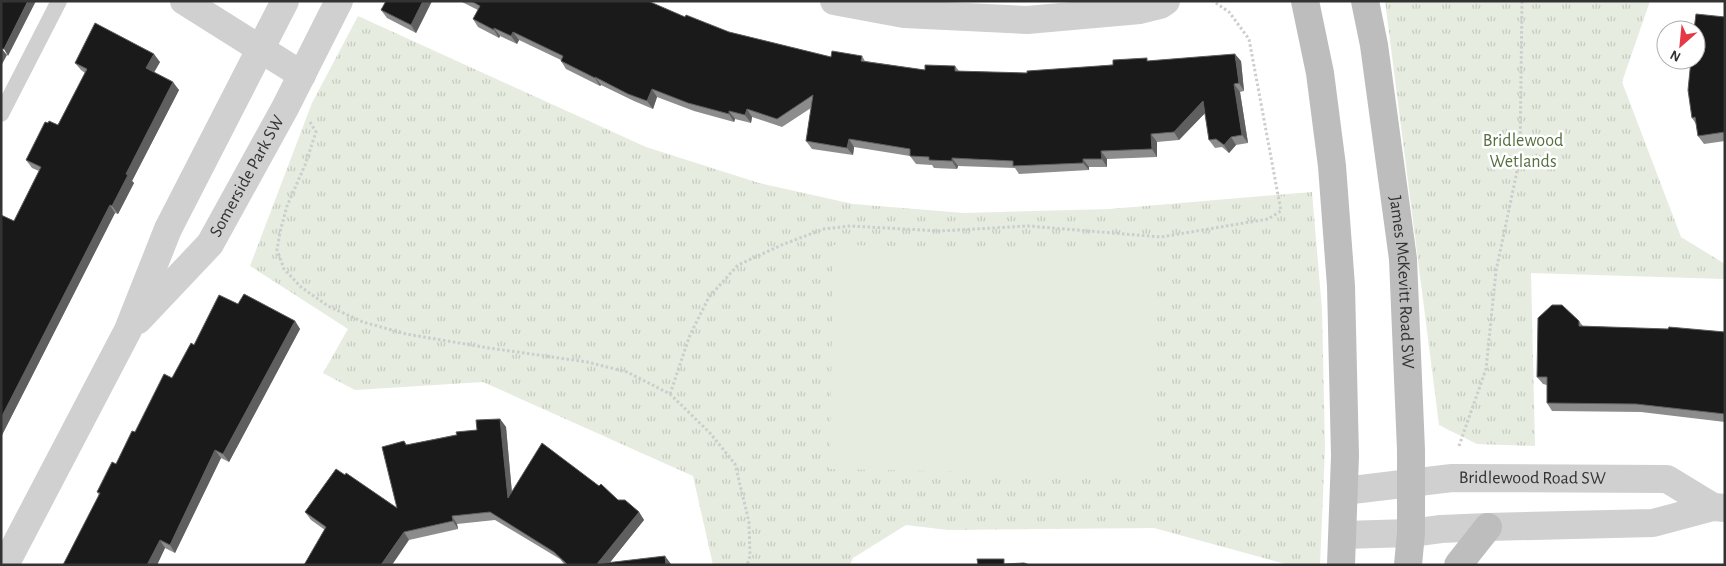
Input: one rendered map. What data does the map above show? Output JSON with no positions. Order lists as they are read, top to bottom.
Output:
{
  "streets": {
    "main road": ["James McKevitt Road SW"],
    "street": ["Somerside Park SW", "Bridlewood Road SW"]
  },
  "crossings": [
    ["James McKevitt Road SW", "Bridlewood Road SW"]
  ],
  "parks": ["Bridlewood Wetlands"],
  "north": "bottom left"
}
